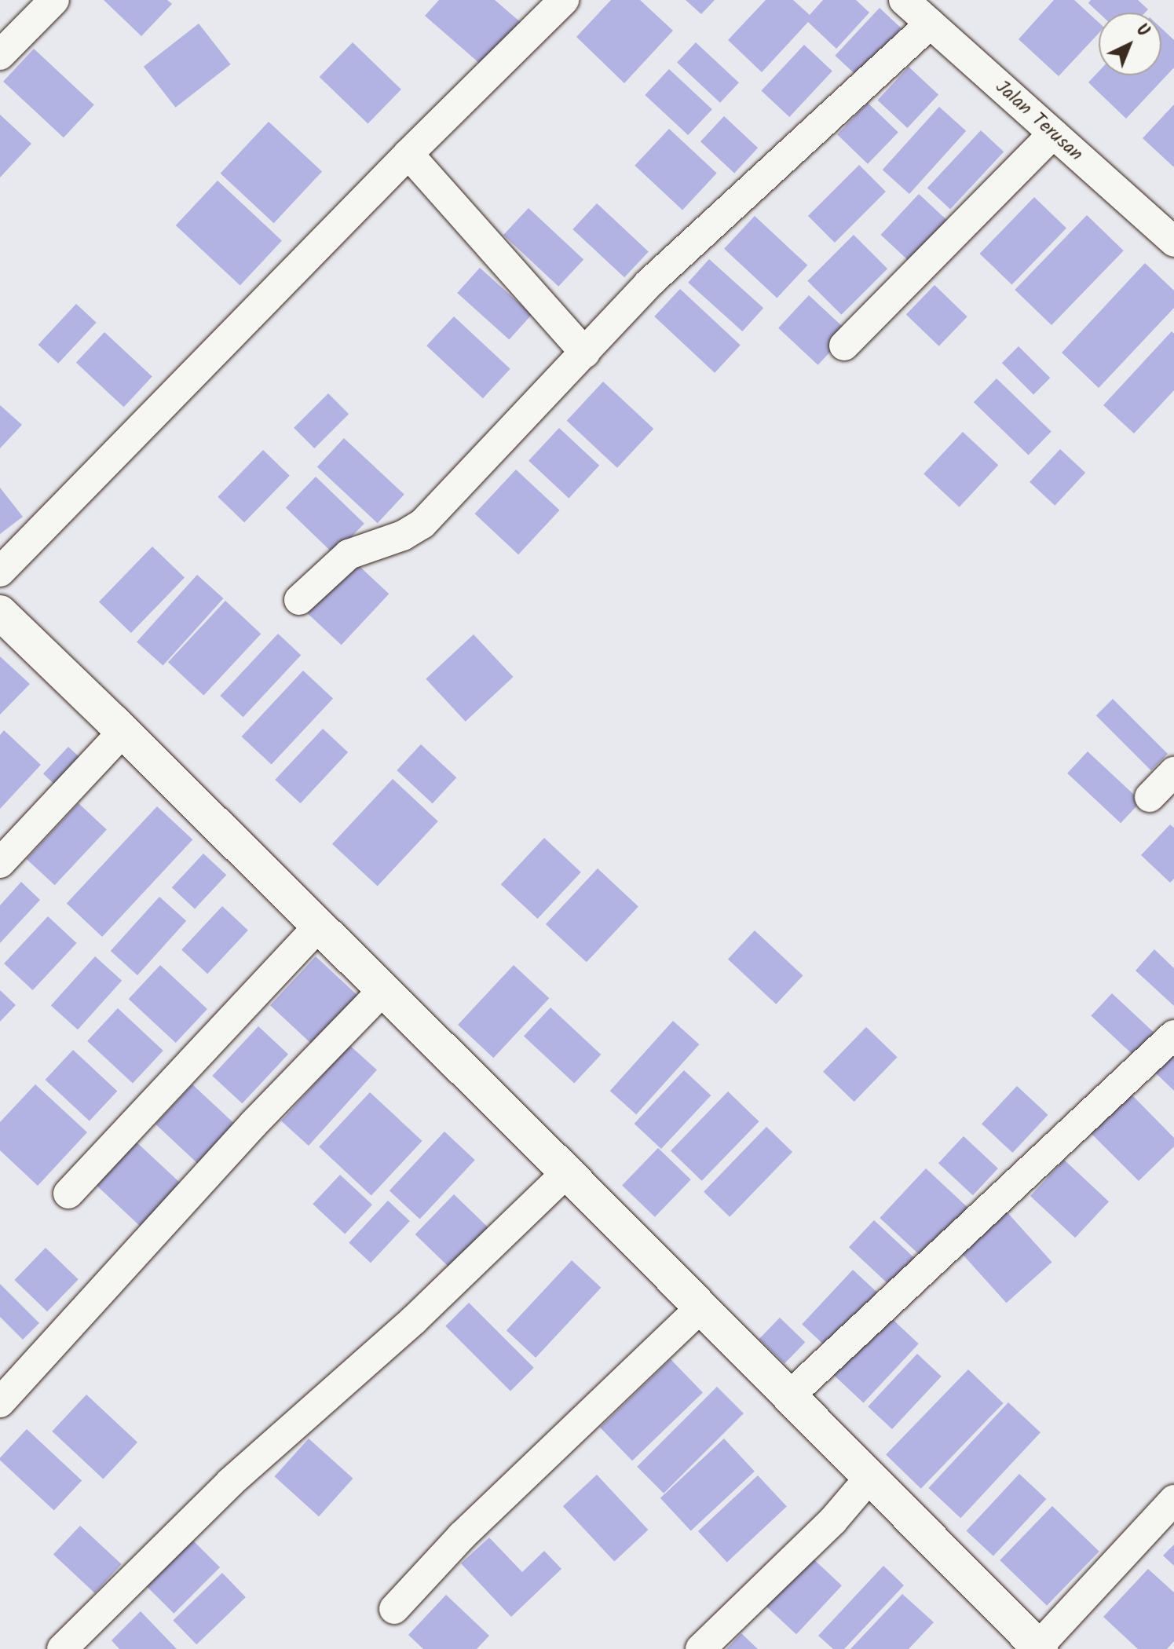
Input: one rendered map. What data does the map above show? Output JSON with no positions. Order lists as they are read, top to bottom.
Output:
{
  "streets": {
    "street": ["Jalan Terusan"]
  },
  "north": "top right"
}
